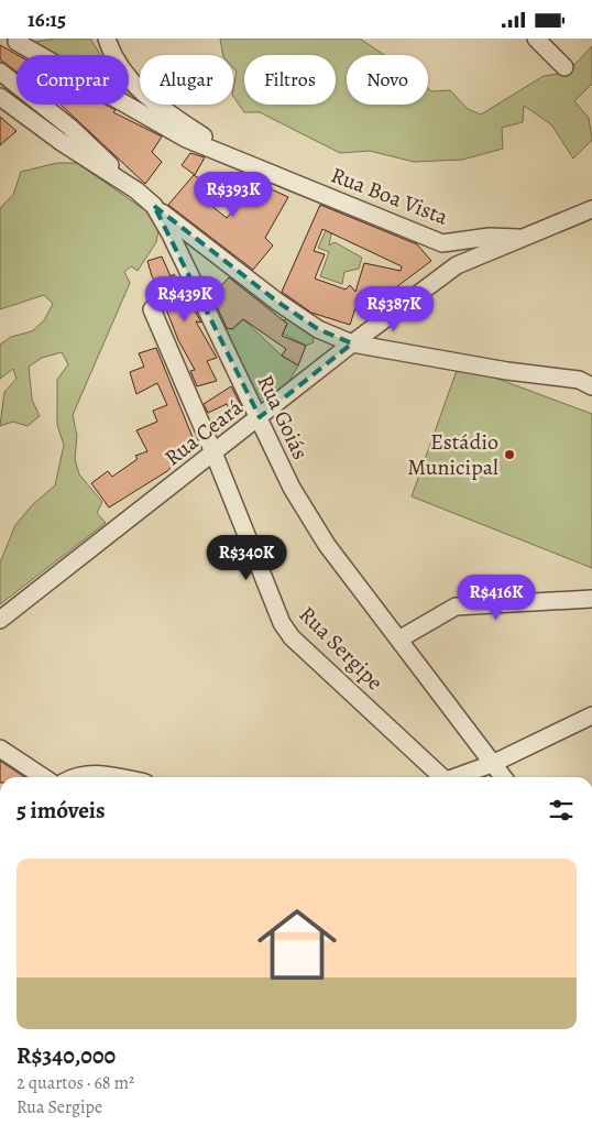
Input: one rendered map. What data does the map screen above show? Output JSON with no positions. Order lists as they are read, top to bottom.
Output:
{
  "streets": {
    "street": [
      "Rua Boa Vista",
      "Rua Goiás",
      "Rua Ceará",
      "Rua Sergipe"
    ]
  },
  "crossings": [
    ["Rua Boa Vista", "Rua Ceará"],
    ["Rua Goiás", "Rua Ceará"],
    ["Rua Ceará", "Rua Sergipe"]
  ],
  "places": ["Estádio Municipal"],
  "page": {
    "status": "16:15",
    "chip": [
      "Comprar",
      "Alugar",
      "Filtros",
      "Novo"
    ],
    "price": [
      "R$393K",
      "R$439K",
      "R$387K",
      "R$340K",
      "R$416K"
    ],
    "heading": "5 imóveis",
    "list": [
      {
        "name": "R$340,000",
        "note": "2 quartos · 68 m² · Rua Sergipe"
      }
    ]
  }
}
